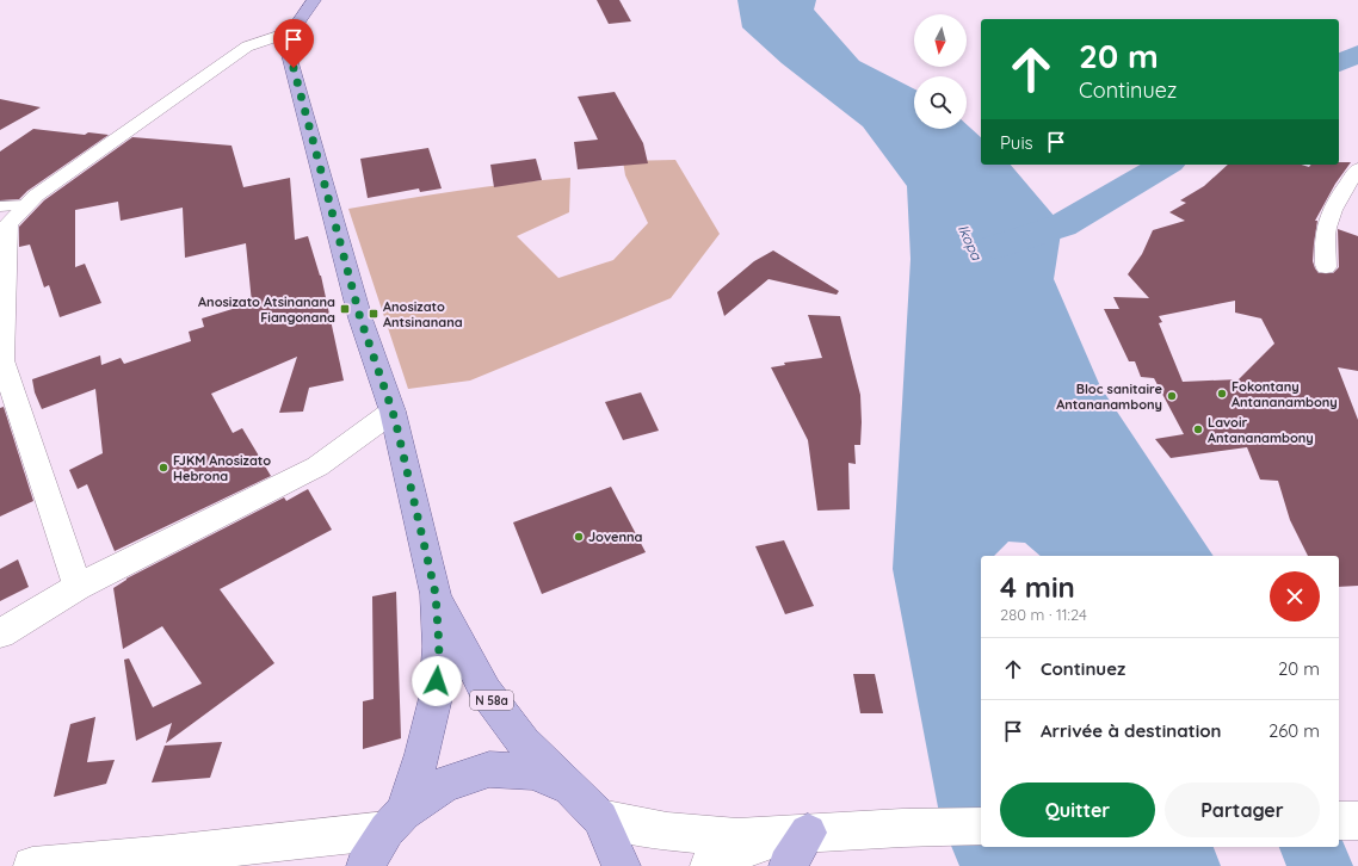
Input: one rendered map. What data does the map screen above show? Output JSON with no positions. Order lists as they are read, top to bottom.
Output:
{
  "streets": {
    "main road": ["N 58a"]
  },
  "water": ["Ikopa"],
  "places": {
    "transit": ["Anosizato Atsinanana Fiangonana", "Anosizato Antsinanana"],
    "other": [
      "Fokontany Antananambony",
      "Bloc sanitaire Antananambony",
      "Lavoir Antananambony",
      "FJKM Anosizato Hebrona",
      "Jovenna"
    ]
  },
  "north": "bottom",
  "page": {
    "turn": ["20 m", "Continuez"],
    "then": "Puis",
    "heading": ["4 min", "280 m · 11:24"],
    "list": [
      {
        "name": "Continuez",
        "value": "20 m"
      },
      {
        "name": "Arrivée à destination",
        "value": "260 m"
      }
    ],
    "buttons": ["Quitter", "Partager"]
  }
}
